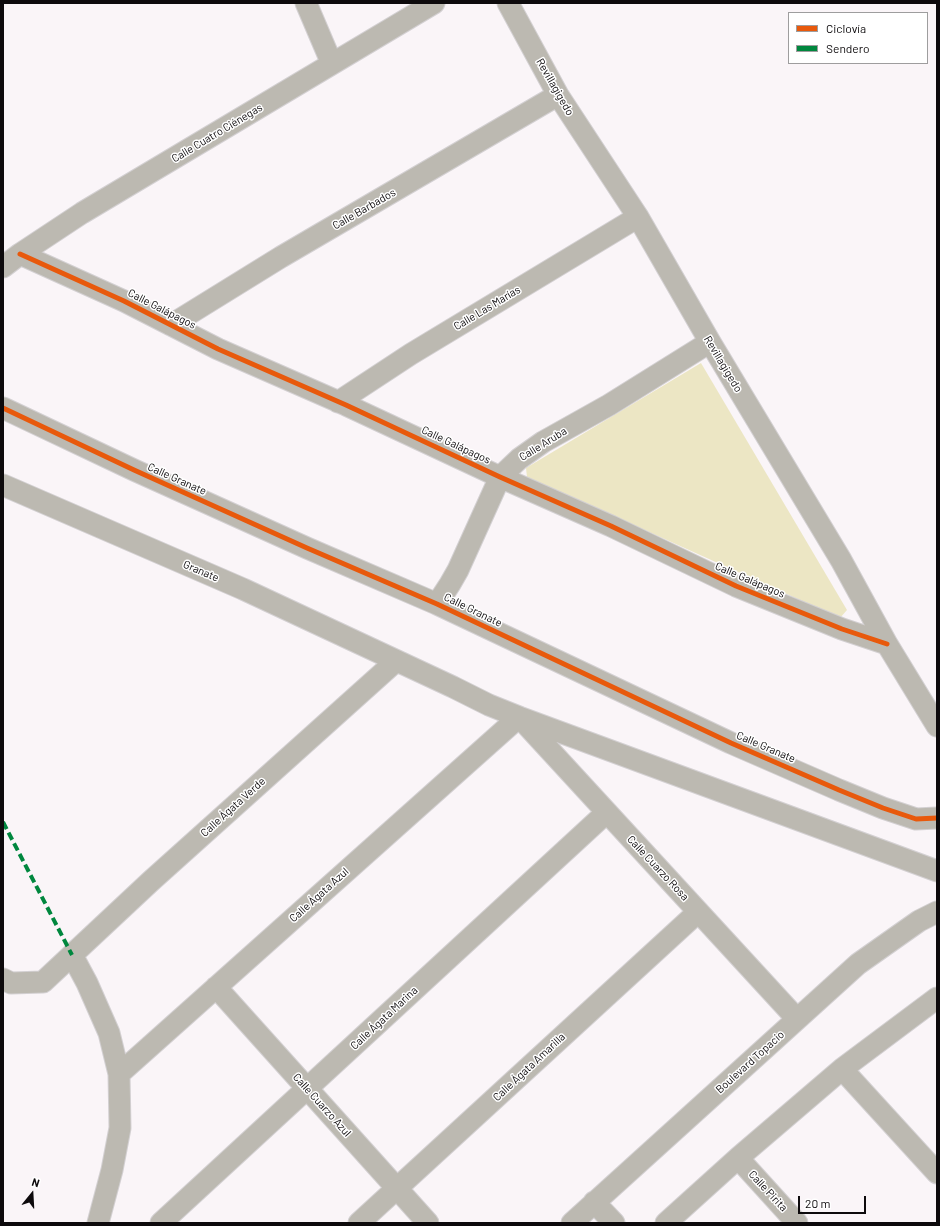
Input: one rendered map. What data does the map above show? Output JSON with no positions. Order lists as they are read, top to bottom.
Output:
{
  "streets": {
    "street": [
      "Revillagigedo",
      "Calle Cuatro Ciénegas",
      "Calle Barbados",
      "Calle Las Marías",
      "Calle Galápagos",
      "Calle Aruba",
      "Calle Granate",
      "Granate",
      "Calle Ágata Verde",
      "Calle Cuarzo Rosa",
      "Calle Ágata Azul",
      "Calle Ágata Marina",
      "Boulevard Topacio",
      "Calle Ágata Amarilla",
      "Calle Cuarzo Azul",
      "Calle Pirita"
    ]
  },
  "crossings": [
    ["Revillagigedo", "Calle Barbados"],
    ["Revillagigedo", "Calle Las Marías"],
    ["Revillagigedo", "Calle Galápagos"],
    ["Revillagigedo", "Calle Aruba"],
    ["Calle Cuatro Ciénegas", "Calle Galápagos"],
    ["Calle Barbados", "Calle Galápagos"],
    ["Calle Las Marías", "Calle Galápagos"],
    ["Calle Galápagos", "Calle Aruba"],
    ["Calle Aruba", "Calle Granate"],
    ["Granate", "Calle Ágata Verde"],
    ["Calle Cuarzo Rosa", "Calle Ágata Azul"],
    ["Calle Cuarzo Rosa", "Calle Ágata Marina"],
    ["Calle Cuarzo Rosa", "Boulevard Topacio"],
    ["Calle Cuarzo Rosa", "Calle Ágata Amarilla"],
    ["Calle Ágata Azul", "Calle Cuarzo Azul"],
    ["Calle Ágata Marina", "Calle Cuarzo Azul"],
    ["Calle Ágata Amarilla", "Calle Cuarzo Azul"]
  ],
  "legend": ["Ciclovía", "Sendero"],
  "scale_bar": "20 m",
  "north": "top"
}
